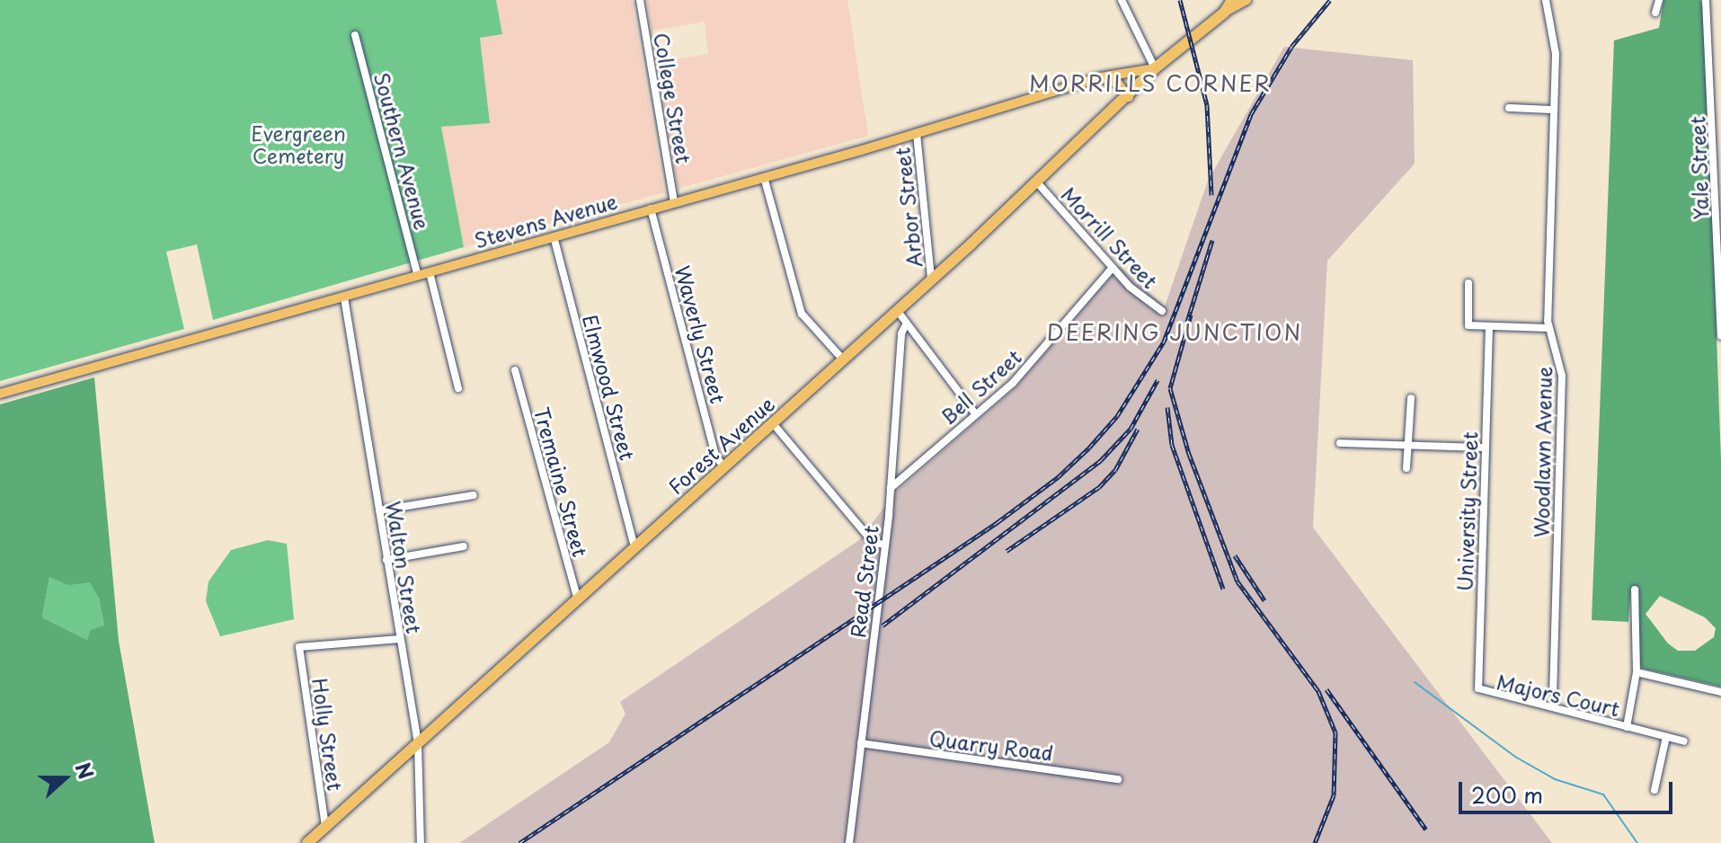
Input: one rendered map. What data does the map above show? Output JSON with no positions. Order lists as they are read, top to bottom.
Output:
{
  "streets": {
    "highway": ["Forest Avenue"],
    "main road": ["Stevens Avenue"],
    "street": [
      "College Street",
      "Southern Avenue",
      "Yale Street",
      "Arbor Street",
      "Morrill Street",
      "Waverly Street",
      "Bell Street",
      "Elmwood Street",
      "Woodlawn Avenue",
      "Tremaine Street",
      "University Street",
      "Walton Street",
      "Read Street",
      "Majors Court",
      "Holly Street",
      "Quarry Road"
    ]
  },
  "crossings": [
    ["College Street", "Stevens Avenue"],
    ["Southern Avenue", "Stevens Avenue"],
    ["Arbor Street", "Stevens Avenue"],
    ["Arbor Street", "Forest Avenue"],
    ["Stevens Avenue", "Waverly Street"],
    ["Stevens Avenue", "Elmwood Street"],
    ["Stevens Avenue", "Forest Avenue"],
    ["Stevens Avenue", "Walton Street"],
    ["Morrill Street", "Bell Street"],
    ["Morrill Street", "Forest Avenue"],
    ["Waverly Street", "Forest Avenue"],
    ["Bell Street", "Read Street"],
    ["Elmwood Street", "Forest Avenue"],
    ["Forest Avenue", "Tremaine Street"],
    ["Forest Avenue", "Walton Street"],
    ["Forest Avenue", "Holly Street"],
    ["University Street", "Majors Court"],
    ["Walton Street", "Holly Street"],
    ["Read Street", "Quarry Road"]
  ],
  "districts": ["MORRILLS CORNER", "DEERING JUNCTION"],
  "parks": ["Evergreen Cemetery"],
  "scale_bar": "200 m",
  "north": "right"
}
